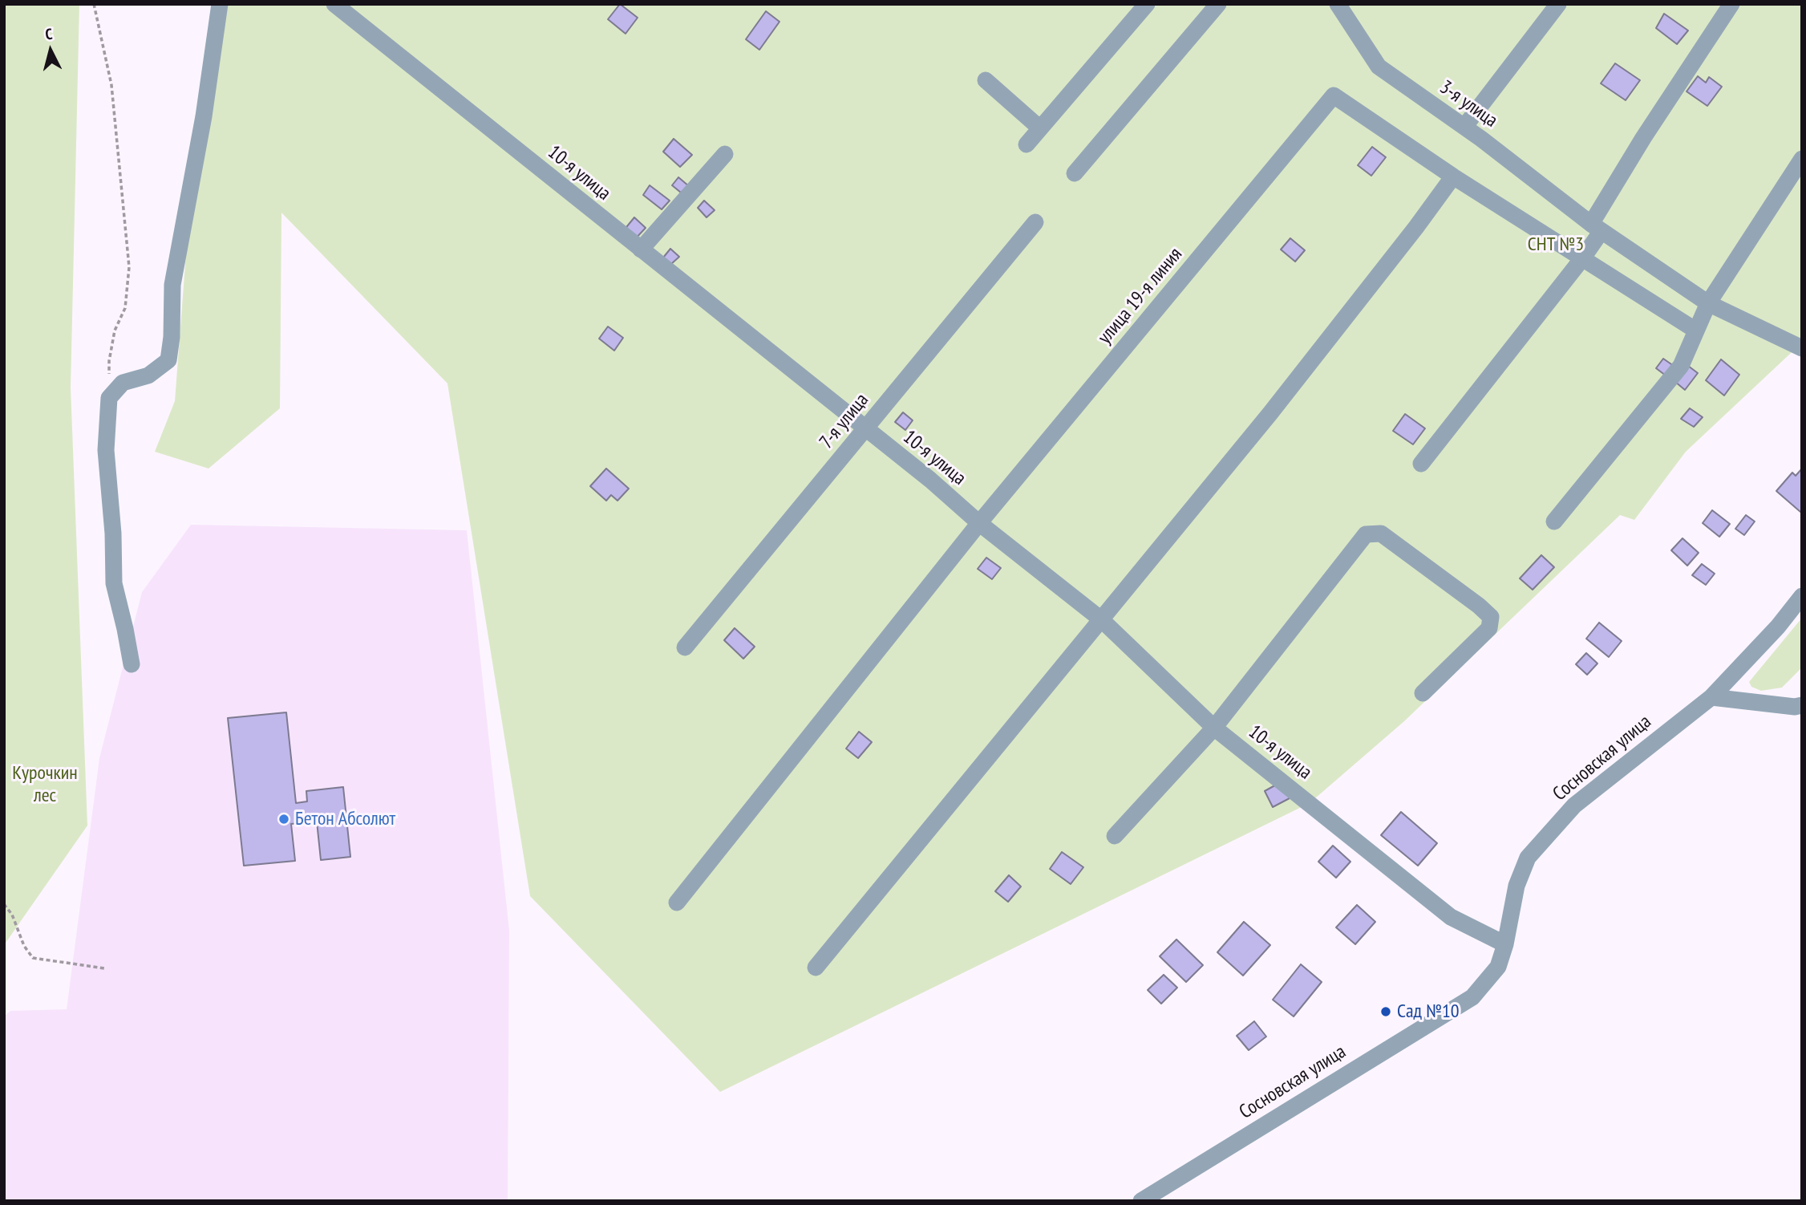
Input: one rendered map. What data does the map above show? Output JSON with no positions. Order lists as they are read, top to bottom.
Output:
{
  "streets": {
    "street": [
      "3-я улица",
      "10-я улица",
      "улица 19-я линия",
      "7-я улица",
      "Сосновская улица"
    ]
  },
  "crossings": [
    ["10-я улица", "улица 19-я линия"],
    ["10-я улица", "7-я улица"],
    ["10-я улица", "Сосновская улица"]
  ],
  "parks": ["СНТ №3", "Курочкин лес"],
  "places": ["Бетон Абсолют", "Сад №10"],
  "north": "top"
}
